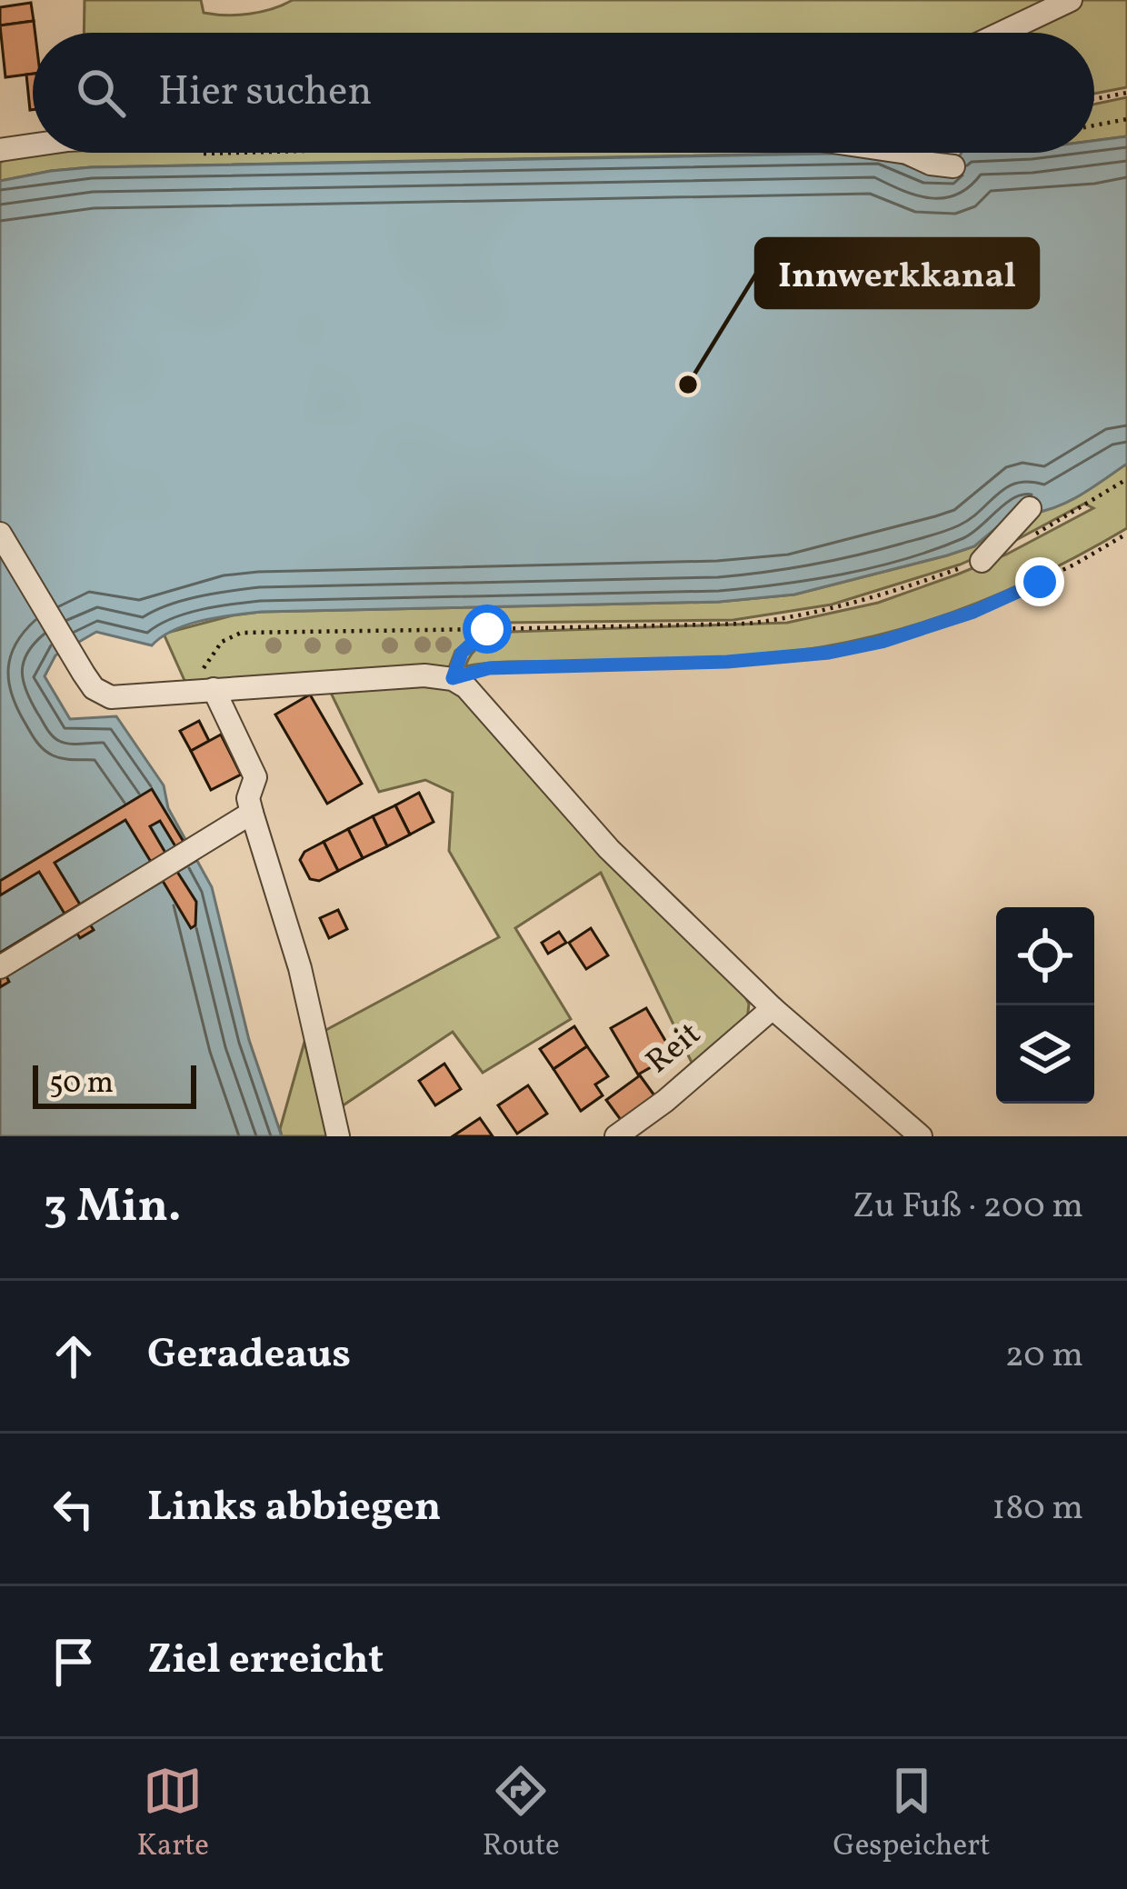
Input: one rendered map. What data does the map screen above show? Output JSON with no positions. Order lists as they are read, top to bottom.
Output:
{
  "streets": {
    "street": ["Reit"]
  },
  "places": ["Innwerkkanal"],
  "scale_bar": "50 m",
  "page": {
    "search": "Hier suchen",
    "scale": "50 m",
    "heading": ["3 Min.", "Zu Fuß · 200 m"],
    "list": [
      ["Geradeaus", "20 m"],
      ["Links abbiegen", "180 m"],
      "Ziel erreicht"
    ],
    "nav": ["Karte", "Route", "Gespeichert"]
  }
}
